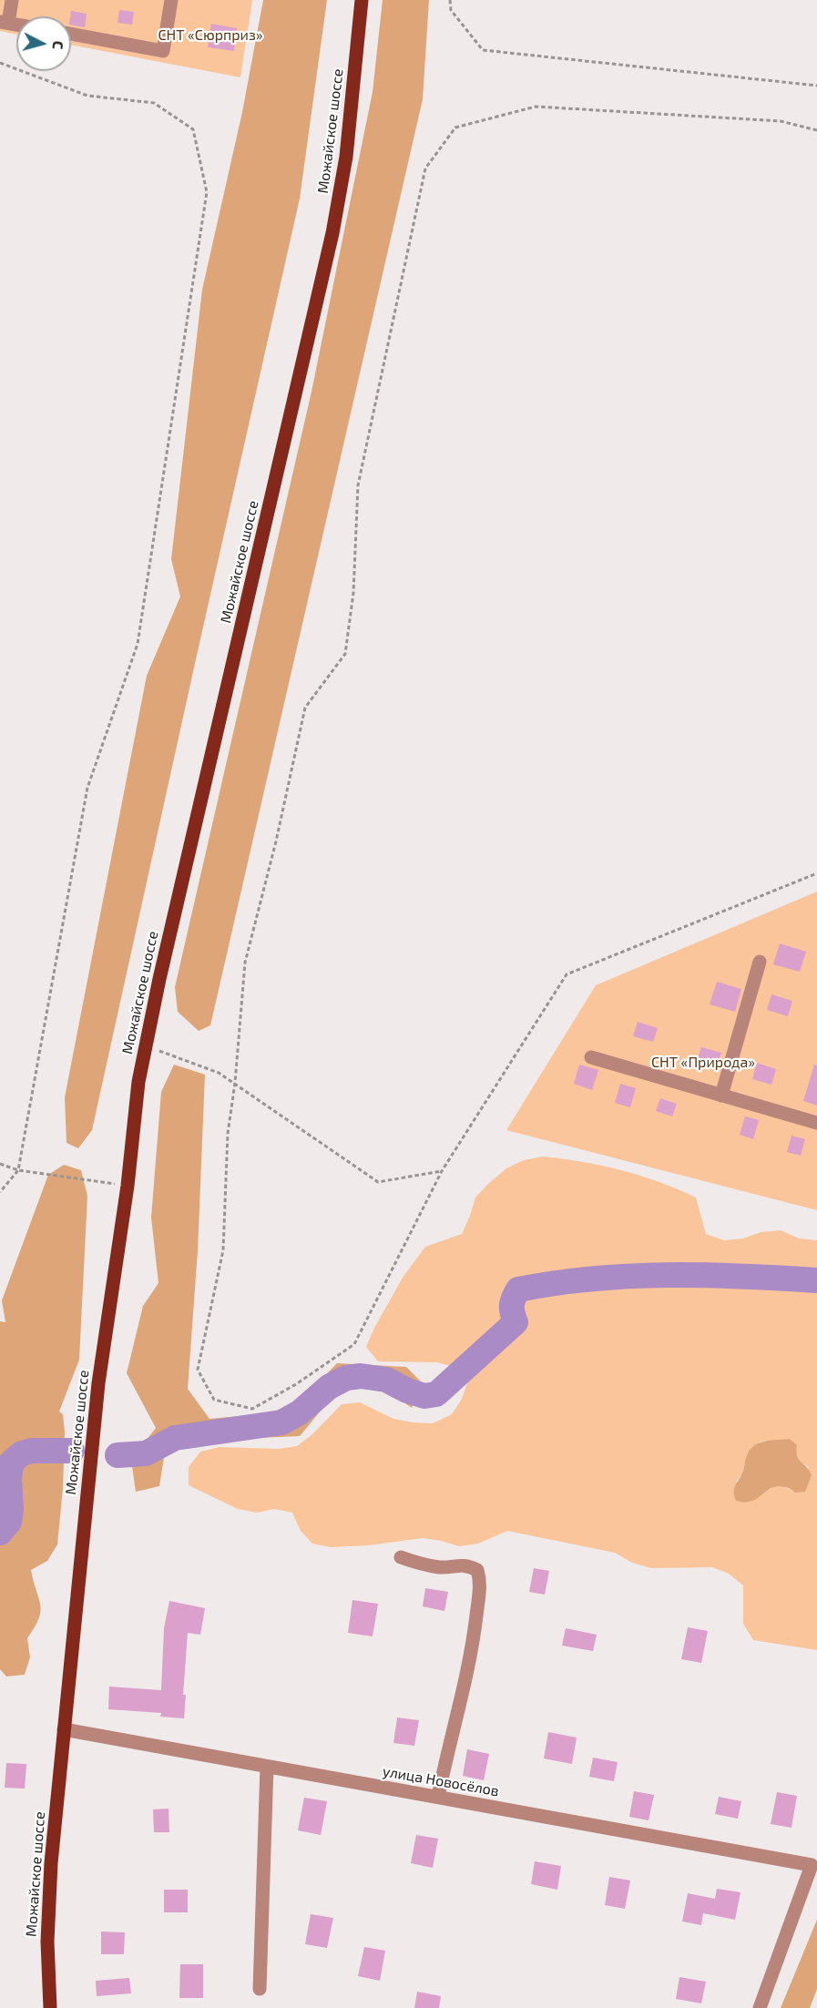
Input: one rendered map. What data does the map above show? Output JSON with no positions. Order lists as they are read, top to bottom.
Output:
{
  "streets": {
    "main road": ["Можайское шоссе"],
    "street": ["улица Новосёлов"]
  },
  "crossings": [
    ["Можайское шоссе", "улица Новосёлов"]
  ],
  "parks": ["СНТ «Сюрприз»", "СНТ «Природа»"],
  "north": "right"
}
